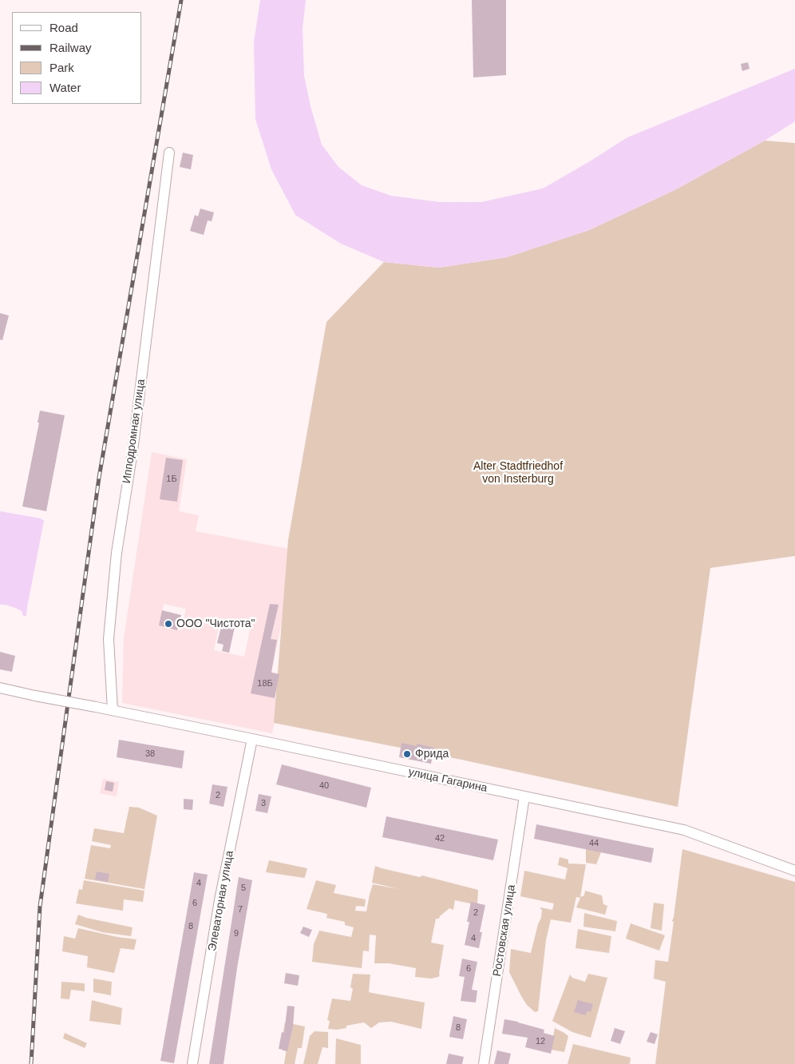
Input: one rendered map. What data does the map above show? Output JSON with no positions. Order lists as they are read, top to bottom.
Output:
{
  "streets": {
    "street": [
      "Ипподромная улица",
      "улица Гагарина",
      "Элеваторная улица",
      "Ростовская улица"
    ]
  },
  "crossings": [
    ["Ипподромная улица", "улица Гагарина"],
    ["улица Гагарина", "Элеваторная улица"],
    ["улица Гагарина", "Ростовская улица"]
  ],
  "parks": ["Alter Stadtfriedhof von Insterburg"],
  "places": ["ООО \"Чистота\"", "Фрида"],
  "house_numbers": [
    "1Б",
    "18Б",
    "38",
    "40",
    "2",
    "3",
    "42",
    "44",
    "4",
    "5",
    "6",
    "7",
    "2",
    "8",
    "9",
    "4",
    "6",
    "8",
    "12"
  ],
  "legend": [
    "Road",
    "Railway",
    "Park",
    "Water"
  ]
}
